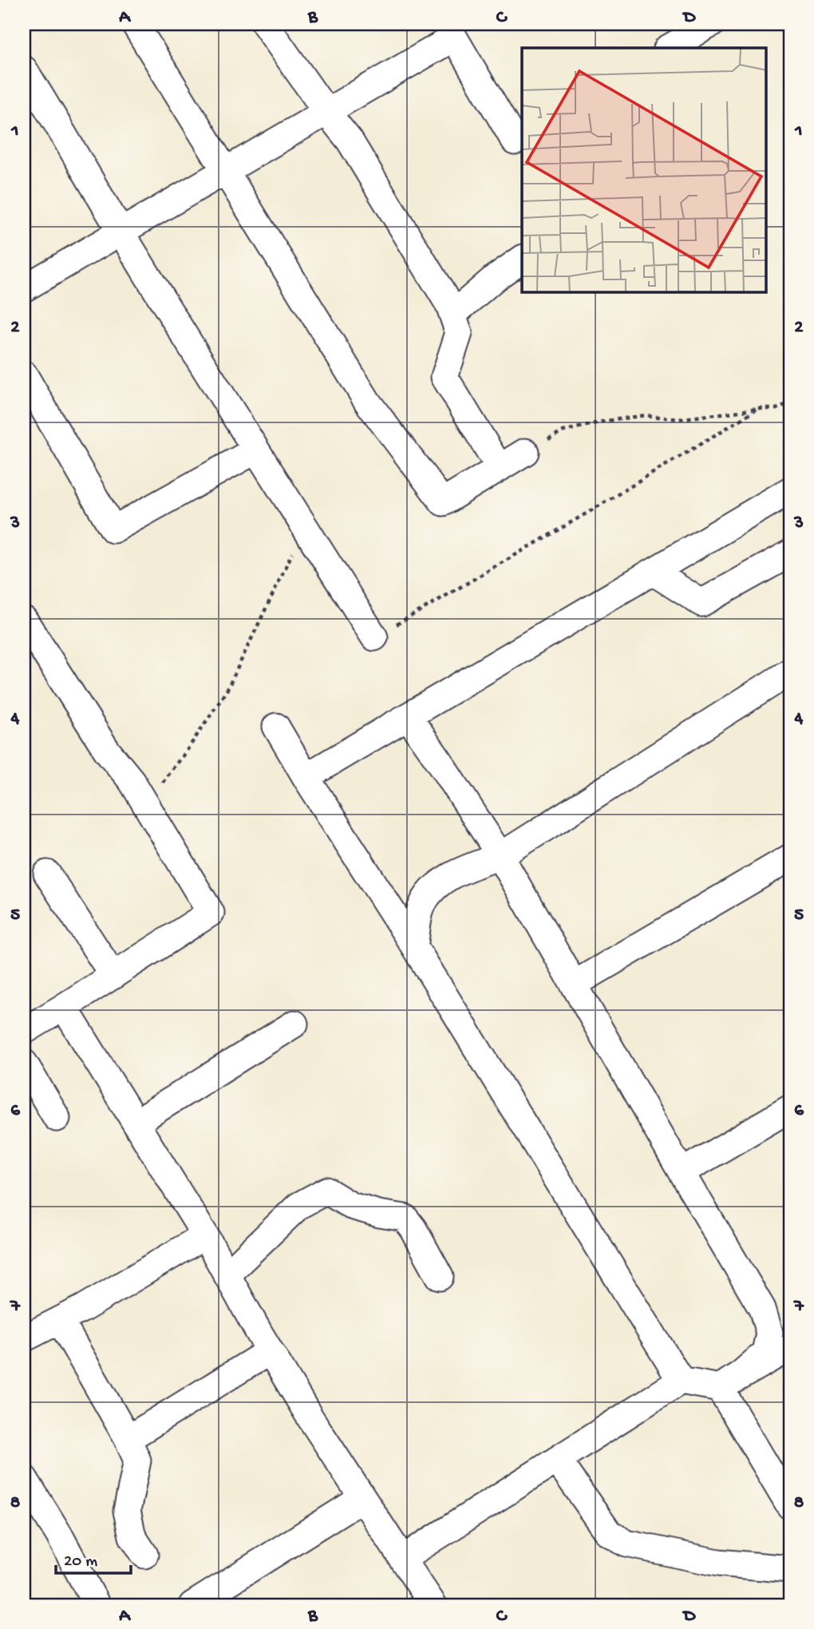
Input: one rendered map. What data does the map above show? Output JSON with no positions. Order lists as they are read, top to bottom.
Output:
{
  "scale_bar": "20 m",
  "grid": {
    "columns": [
      "A",
      "B",
      "C",
      "D"
    ],
    "rows": [
      "1",
      "2",
      "3",
      "4",
      "5",
      "6",
      "7",
      "8"
    ]
  }
}
